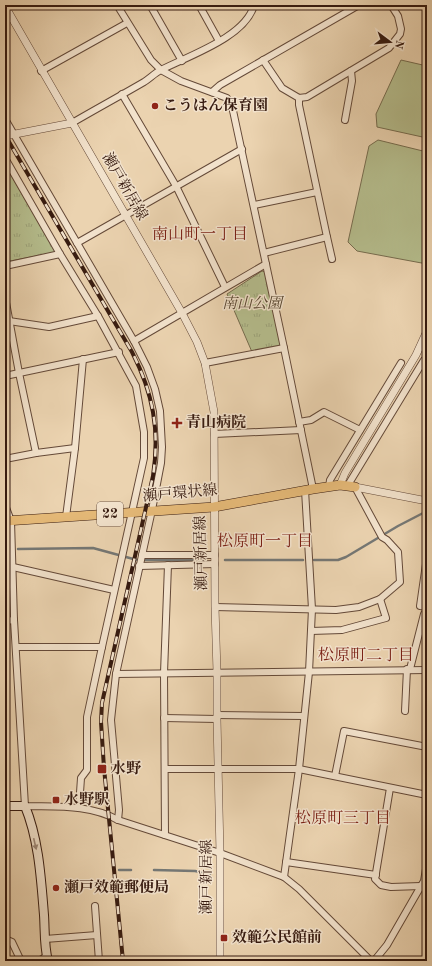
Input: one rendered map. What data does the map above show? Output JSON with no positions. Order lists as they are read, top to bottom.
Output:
{
  "streets": {
    "main road": ["瀬戸環状線", "22"],
    "street": ["瀬戸新居線"]
  },
  "crossings": [
    ["瀬戸新居線", "瀬戸環状線"]
  ],
  "districts": [
    "南山町一丁目",
    "松原町一丁目",
    "松原町二丁目",
    "松原町三丁目"
  ],
  "parks": ["南山公園"],
  "places": {
    "other": ["こうはん保育園", "瀬戸效範郵便局"],
    "health": ["青山病院"],
    "transit": ["水野", "水野駅", "效範公民館前"]
  },
  "north": "right"
}
